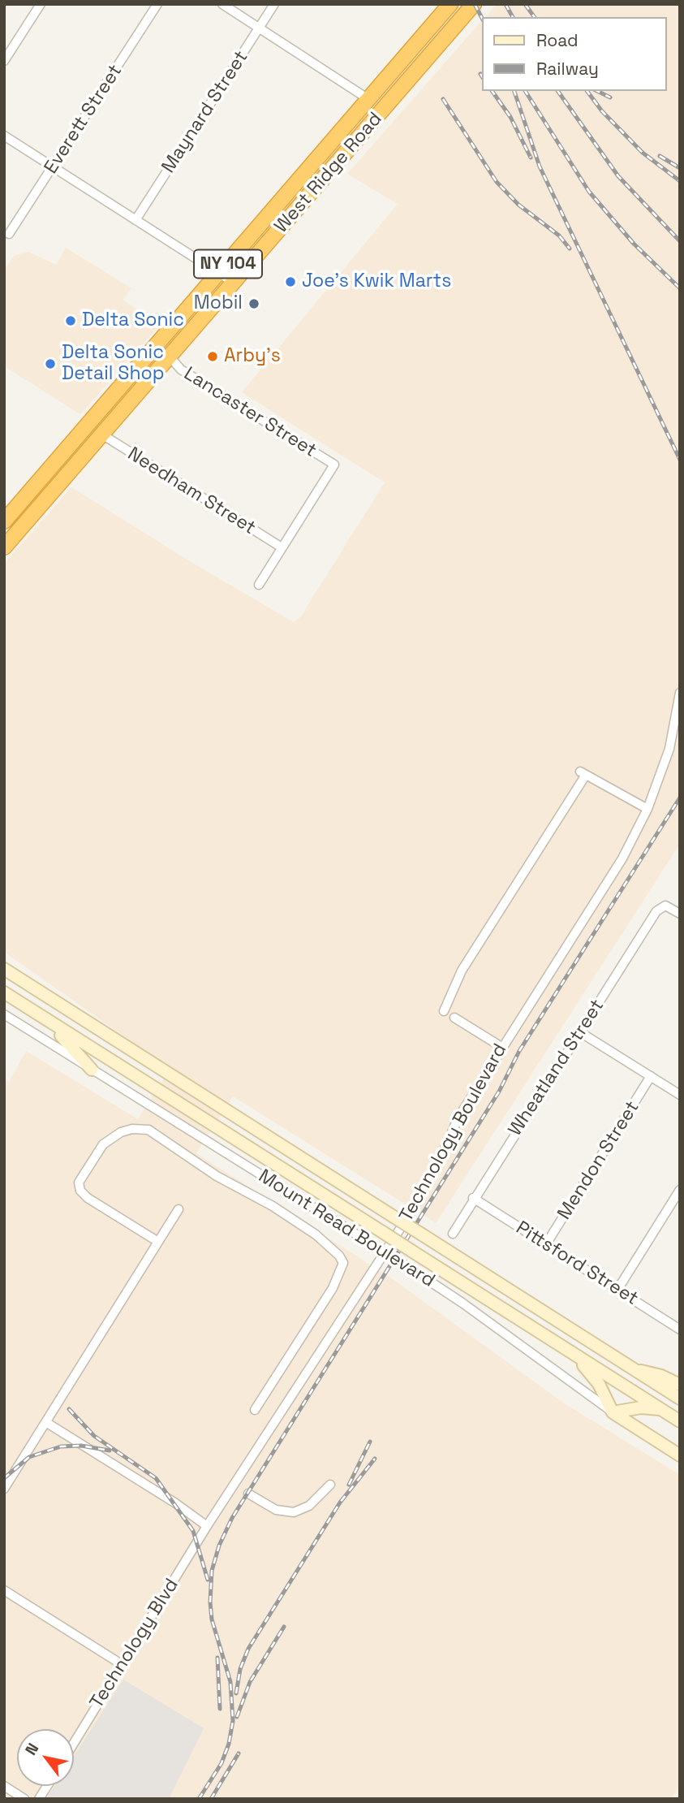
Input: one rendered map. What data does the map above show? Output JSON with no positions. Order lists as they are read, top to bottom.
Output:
{
  "streets": {
    "highway": ["West Ridge Road", "NY 104"],
    "main road": ["Mount Read Boulevard"],
    "street": [
      "Maynard Street",
      "Everett Street",
      "Lancaster Street",
      "Needham Street",
      "Wheatland Street",
      "Technology Boulevard",
      "Mendon Street",
      "Pittsford Street",
      "Technology Blvd"
    ]
  },
  "crossings": [
    ["West Ridge Road", "Lancaster Street"],
    ["West Ridge Road", "Needham Street"],
    ["Lancaster Street", "Needham Street"],
    ["Wheatland Street", "Pittsford Street"],
    ["Technology Boulevard", "Technology Blvd"],
    ["Mendon Street", "Pittsford Street"]
  ],
  "places": [
    "Joe's Kwik Marts",
    "Mobil",
    "Delta Sonic",
    "Arby's",
    "Delta Sonic Detail Shop"
  ],
  "legend": ["Road", "Railway"],
  "north": "top left"
}
